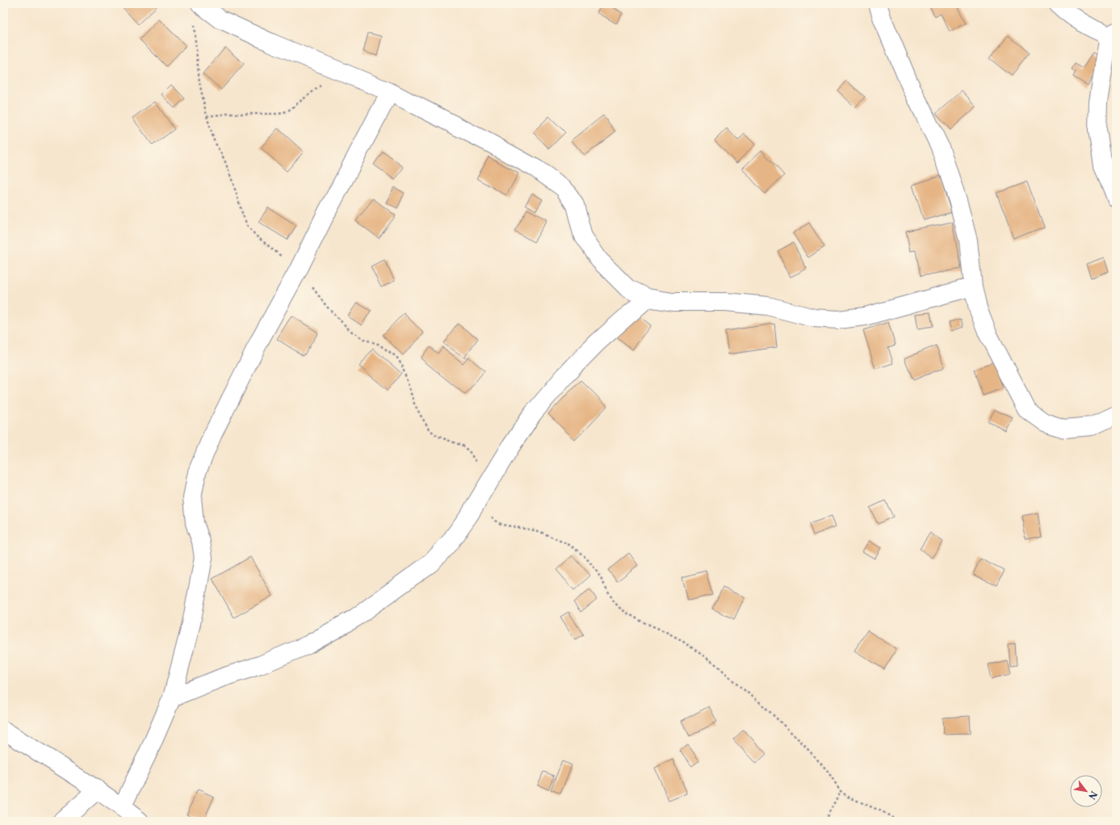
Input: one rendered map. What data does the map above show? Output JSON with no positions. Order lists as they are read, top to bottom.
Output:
{
  "north": "bottom right"
}
